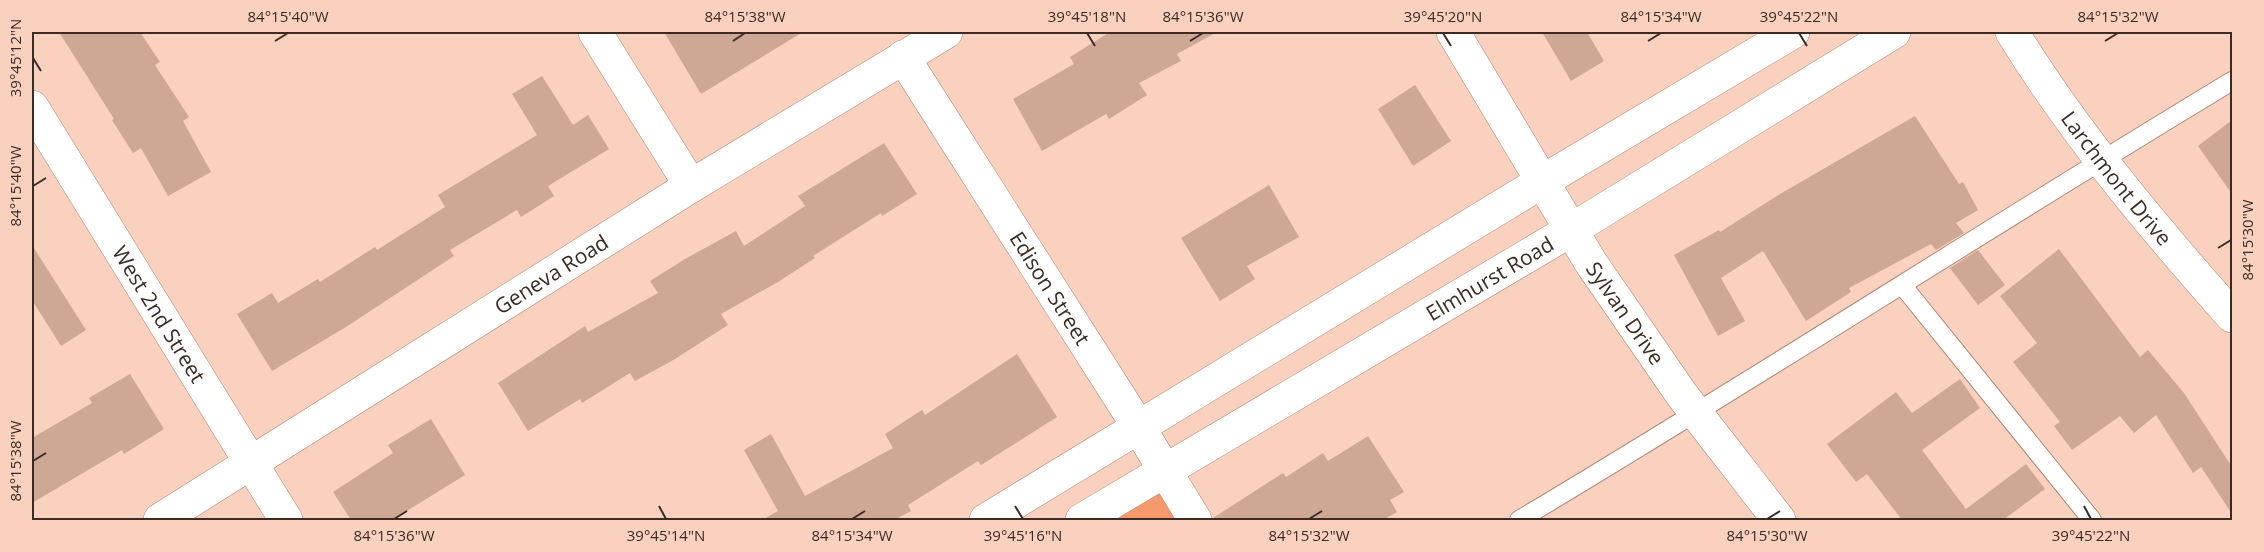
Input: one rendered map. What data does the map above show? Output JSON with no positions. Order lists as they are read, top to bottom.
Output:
{
  "streets": {
    "street": [
      "Larchmont Drive",
      "Geneva Road",
      "Elmhurst Road",
      "Edison Street",
      "Sylvan Drive",
      "West 2nd Street"
    ]
  },
  "crossings": [
    ["Geneva Road", "Edison Street"],
    ["Geneva Road", "West 2nd Street"],
    ["Elmhurst Road", "Edison Street"],
    ["Elmhurst Road", "Sylvan Drive"]
  ],
  "coordinates": [
    "84°15'40\"W",
    "84°15'38\"W",
    "39°45'18\"N",
    "84°15'36\"W",
    "39°45'20\"N",
    "84°15'34\"W",
    "39°45'22\"N",
    "84°15'32\"W",
    "39°45'12\"N",
    "84°15'30\"W",
    "39°45'14\"N",
    "39°45'16\"N"
  ]
}
